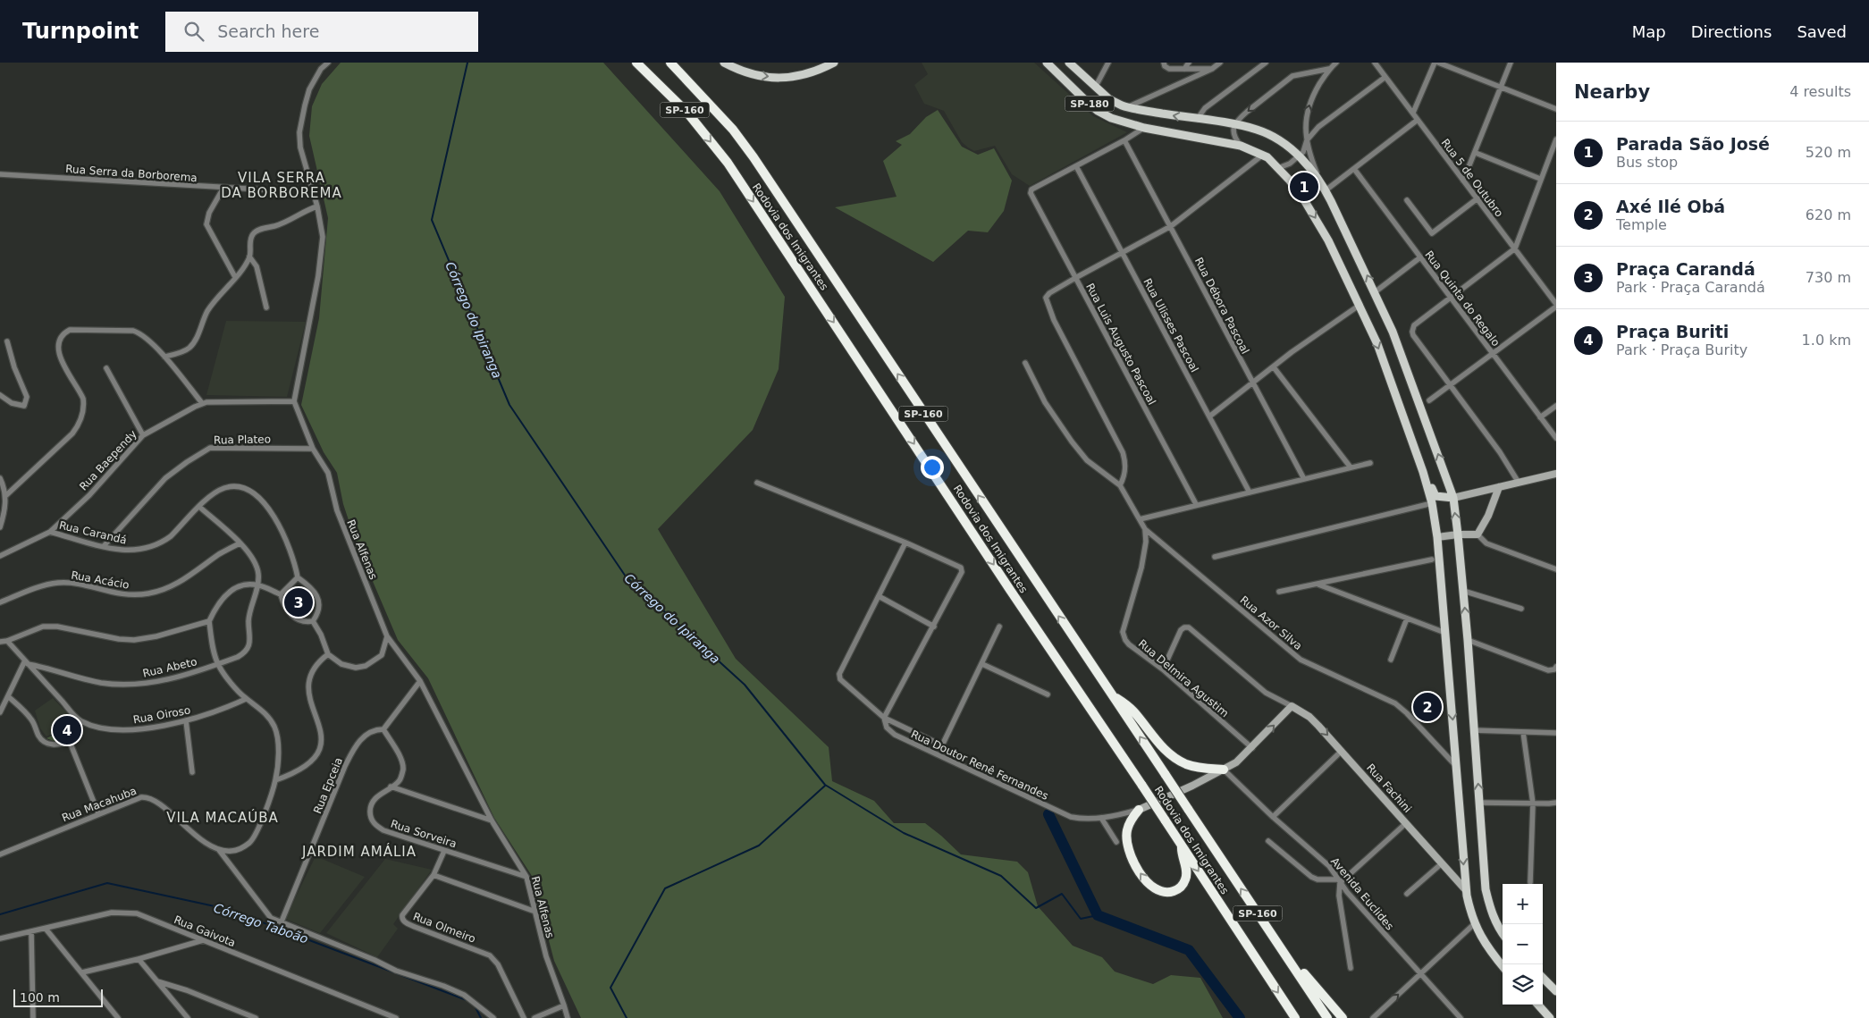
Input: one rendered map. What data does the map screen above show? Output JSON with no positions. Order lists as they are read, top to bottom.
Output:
{
  "streets": {
    "highway": ["SP-160", "Rodovia dos Imigrantes"],
    "main road": ["SP-180"],
    "street": [
      "Rua Serra da Borborema",
      "Rua 5 de Outubro",
      "Rua Quinta do Regalo",
      "Rua Débora Pascoal",
      "Rua Ulisses Pascoal",
      "Rua Luis Augusto Pascoal",
      "Rua Plateo",
      "Rua Baependy",
      "Rua Carandá",
      "Rua Alfenas",
      "Rua Acácio",
      "Rua Azor Silva",
      "Rua Abeto",
      "Rua Delmira Agustim",
      "Rua Oiroso",
      "Rua Doutor Renê Fernandes",
      "Rua Epceia",
      "Rua Fachini",
      "Rua Macahuba",
      "Rua Sorveira",
      "Avenida Euclides",
      "Rua Olmeiro",
      "Rua Gaivota"
    ]
  },
  "crossings": [
    ["Rua Ulisses Pascoal", "Rua Luis Augusto Pascoal"],
    ["Rua Plateo", "Rua Carandá"],
    ["Rua Plateo", "Rua Alfenas"],
    ["Rua Baependy", "Rua Carandá"],
    ["Rua Baependy", "Rua Alfenas"],
    ["Rua Alfenas", "Rua Sorveira"],
    ["Rua Azor Silva", "Rua Delmira Agustim"],
    ["Rua Abeto", "Rua Oiroso"],
    ["Rua Epceia", "Rua Macahuba"],
    ["Rua Epceia", "Rua Sorveira"],
    ["Rua Sorveira", "Rua Olmeiro"]
  ],
  "districts": ["VILA SERRA DA BORBOREMA", "VILA MACAÚBA", "JARDIM AMÁLIA"],
  "water": ["Córrego do Ipiranga", "Córrego Taboão"],
  "scale_bar": "100 m",
  "page": {
    "header": "Turnpoint",
    "search": "Search here",
    "nav": ["Map", "Directions", "Saved"],
    "heading": ["Nearby", "4 results"],
    "list": [
      {
        "mark": "1",
        "name": "Parada São José",
        "note": "Bus stop",
        "value": "520 m"
      },
      {
        "mark": "2",
        "name": "Axé Ilé Obá",
        "note": "Temple",
        "value": "620 m"
      },
      {
        "mark": "3",
        "name": "Praça Carandá",
        "note": "Park · Praça Carandá",
        "value": "730 m"
      },
      {
        "mark": "4",
        "name": "Praça Buriti",
        "note": "Park · Praça Burity",
        "value": "1.0 km"
      }
    ],
    "pins": [
      "1",
      "3",
      "2",
      "4"
    ],
    "map_buttons": ["+", "−"],
    "scale": "100 m"
  }
}
